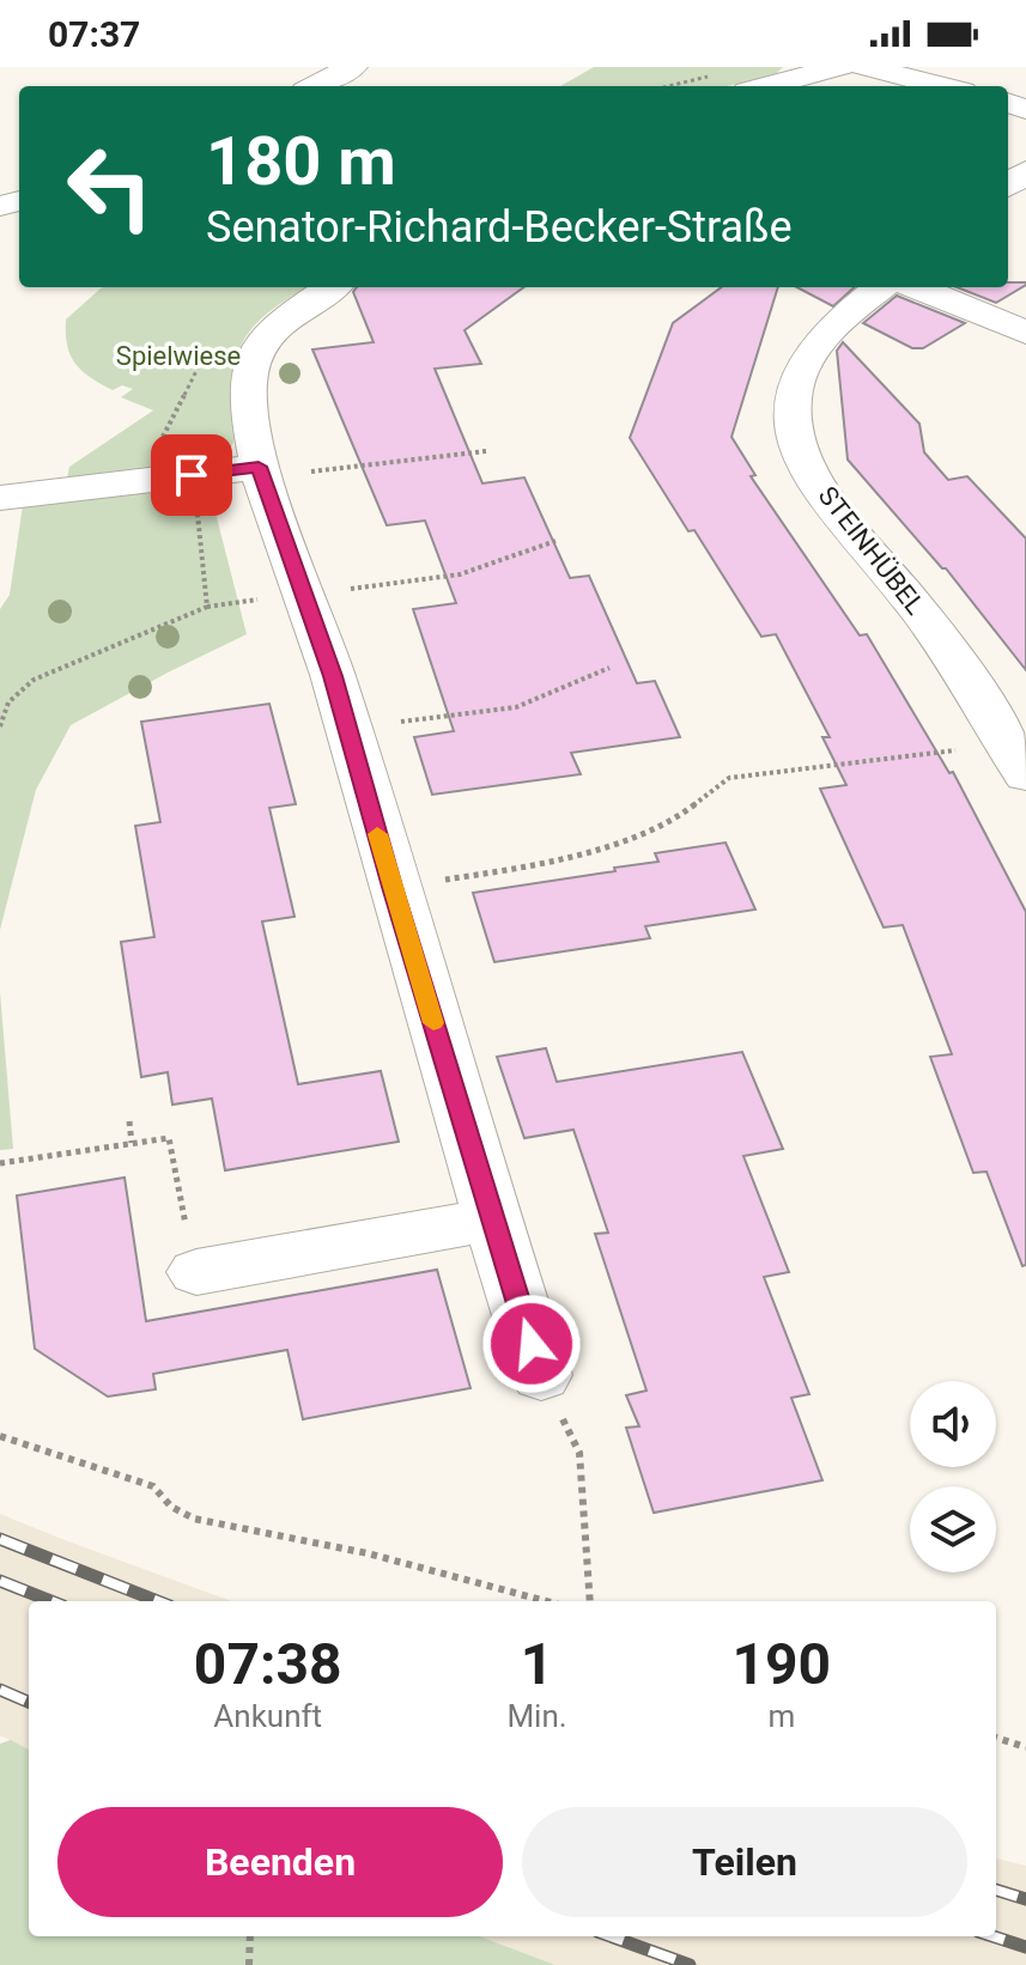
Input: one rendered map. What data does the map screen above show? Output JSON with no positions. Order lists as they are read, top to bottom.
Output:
{
  "streets": {
    "street": ["STEINHÜBEL"]
  },
  "parks": ["Spielwiese"],
  "page": {
    "status": "07:37",
    "turn": ["180 m", "Senator-Richard-Becker-Straße"],
    "eta": [
      "07:38",
      "Ankunft",
      "1",
      "Min.",
      "190",
      "m"
    ],
    "buttons": ["Beenden", "Teilen"]
  }
}
